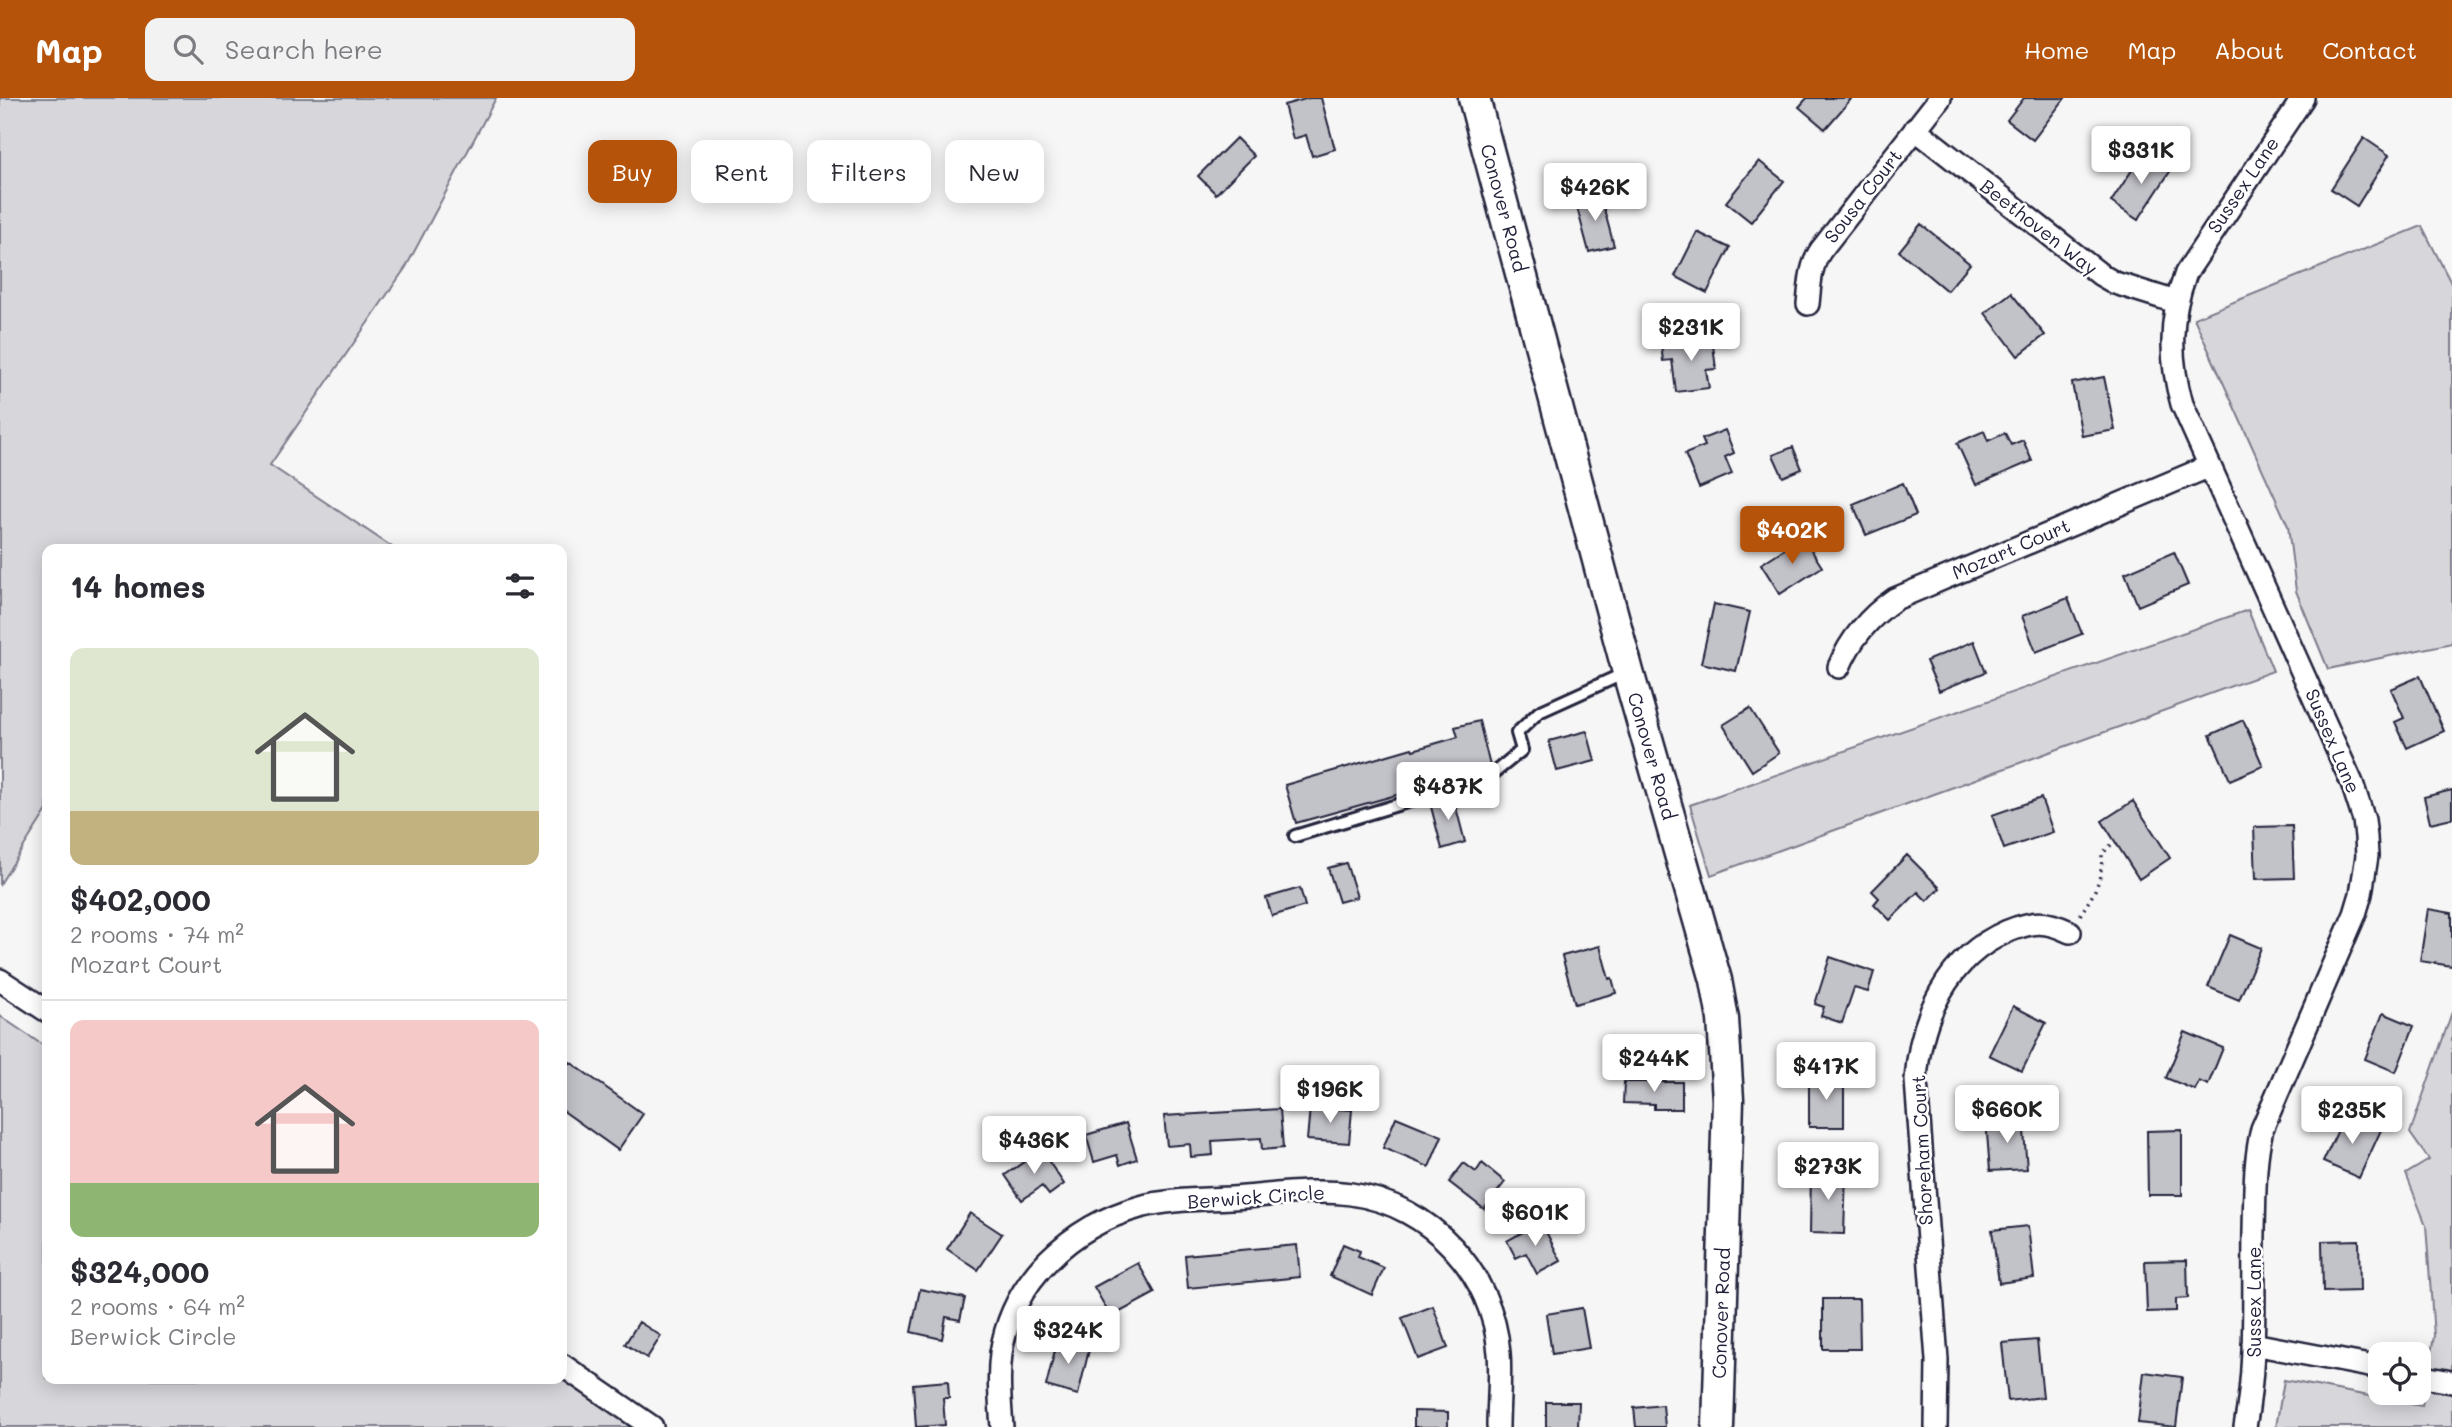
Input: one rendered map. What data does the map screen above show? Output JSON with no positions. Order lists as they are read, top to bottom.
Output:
{
  "streets": {
    "street": [
      "Sussex Lane",
      "Sousa Court",
      "Conover Road",
      "Beethoven Way",
      "Mozart Court",
      "Shoreham Court",
      "Berwick Circle"
    ]
  },
  "crossings": [
    ["Sussex Lane", "Beethoven Way"],
    ["Sussex Lane", "Mozart Court"],
    ["Sousa Court", "Beethoven Way"]
  ],
  "page": {
    "header": "Map",
    "search": "Search here",
    "nav": [
      "Home",
      "Map",
      "About",
      "Contact"
    ],
    "price": [
      "$331K",
      "$426K",
      "$231K",
      "$402K",
      "$487K",
      "$244K",
      "$417K",
      "$196K",
      "$660K",
      "$235K",
      "$436K",
      "$273K",
      "$601K",
      "$324K"
    ],
    "chip": [
      "Buy",
      "Rent",
      "Filters",
      "New"
    ],
    "heading": "14 homes",
    "list": [
      {
        "name": "$402,000",
        "note": "2 rooms · 74 m² · Mozart Court"
      },
      {
        "name": "$324,000",
        "note": "2 rooms · 64 m² · Berwick Circle"
      }
    ]
  }
}
